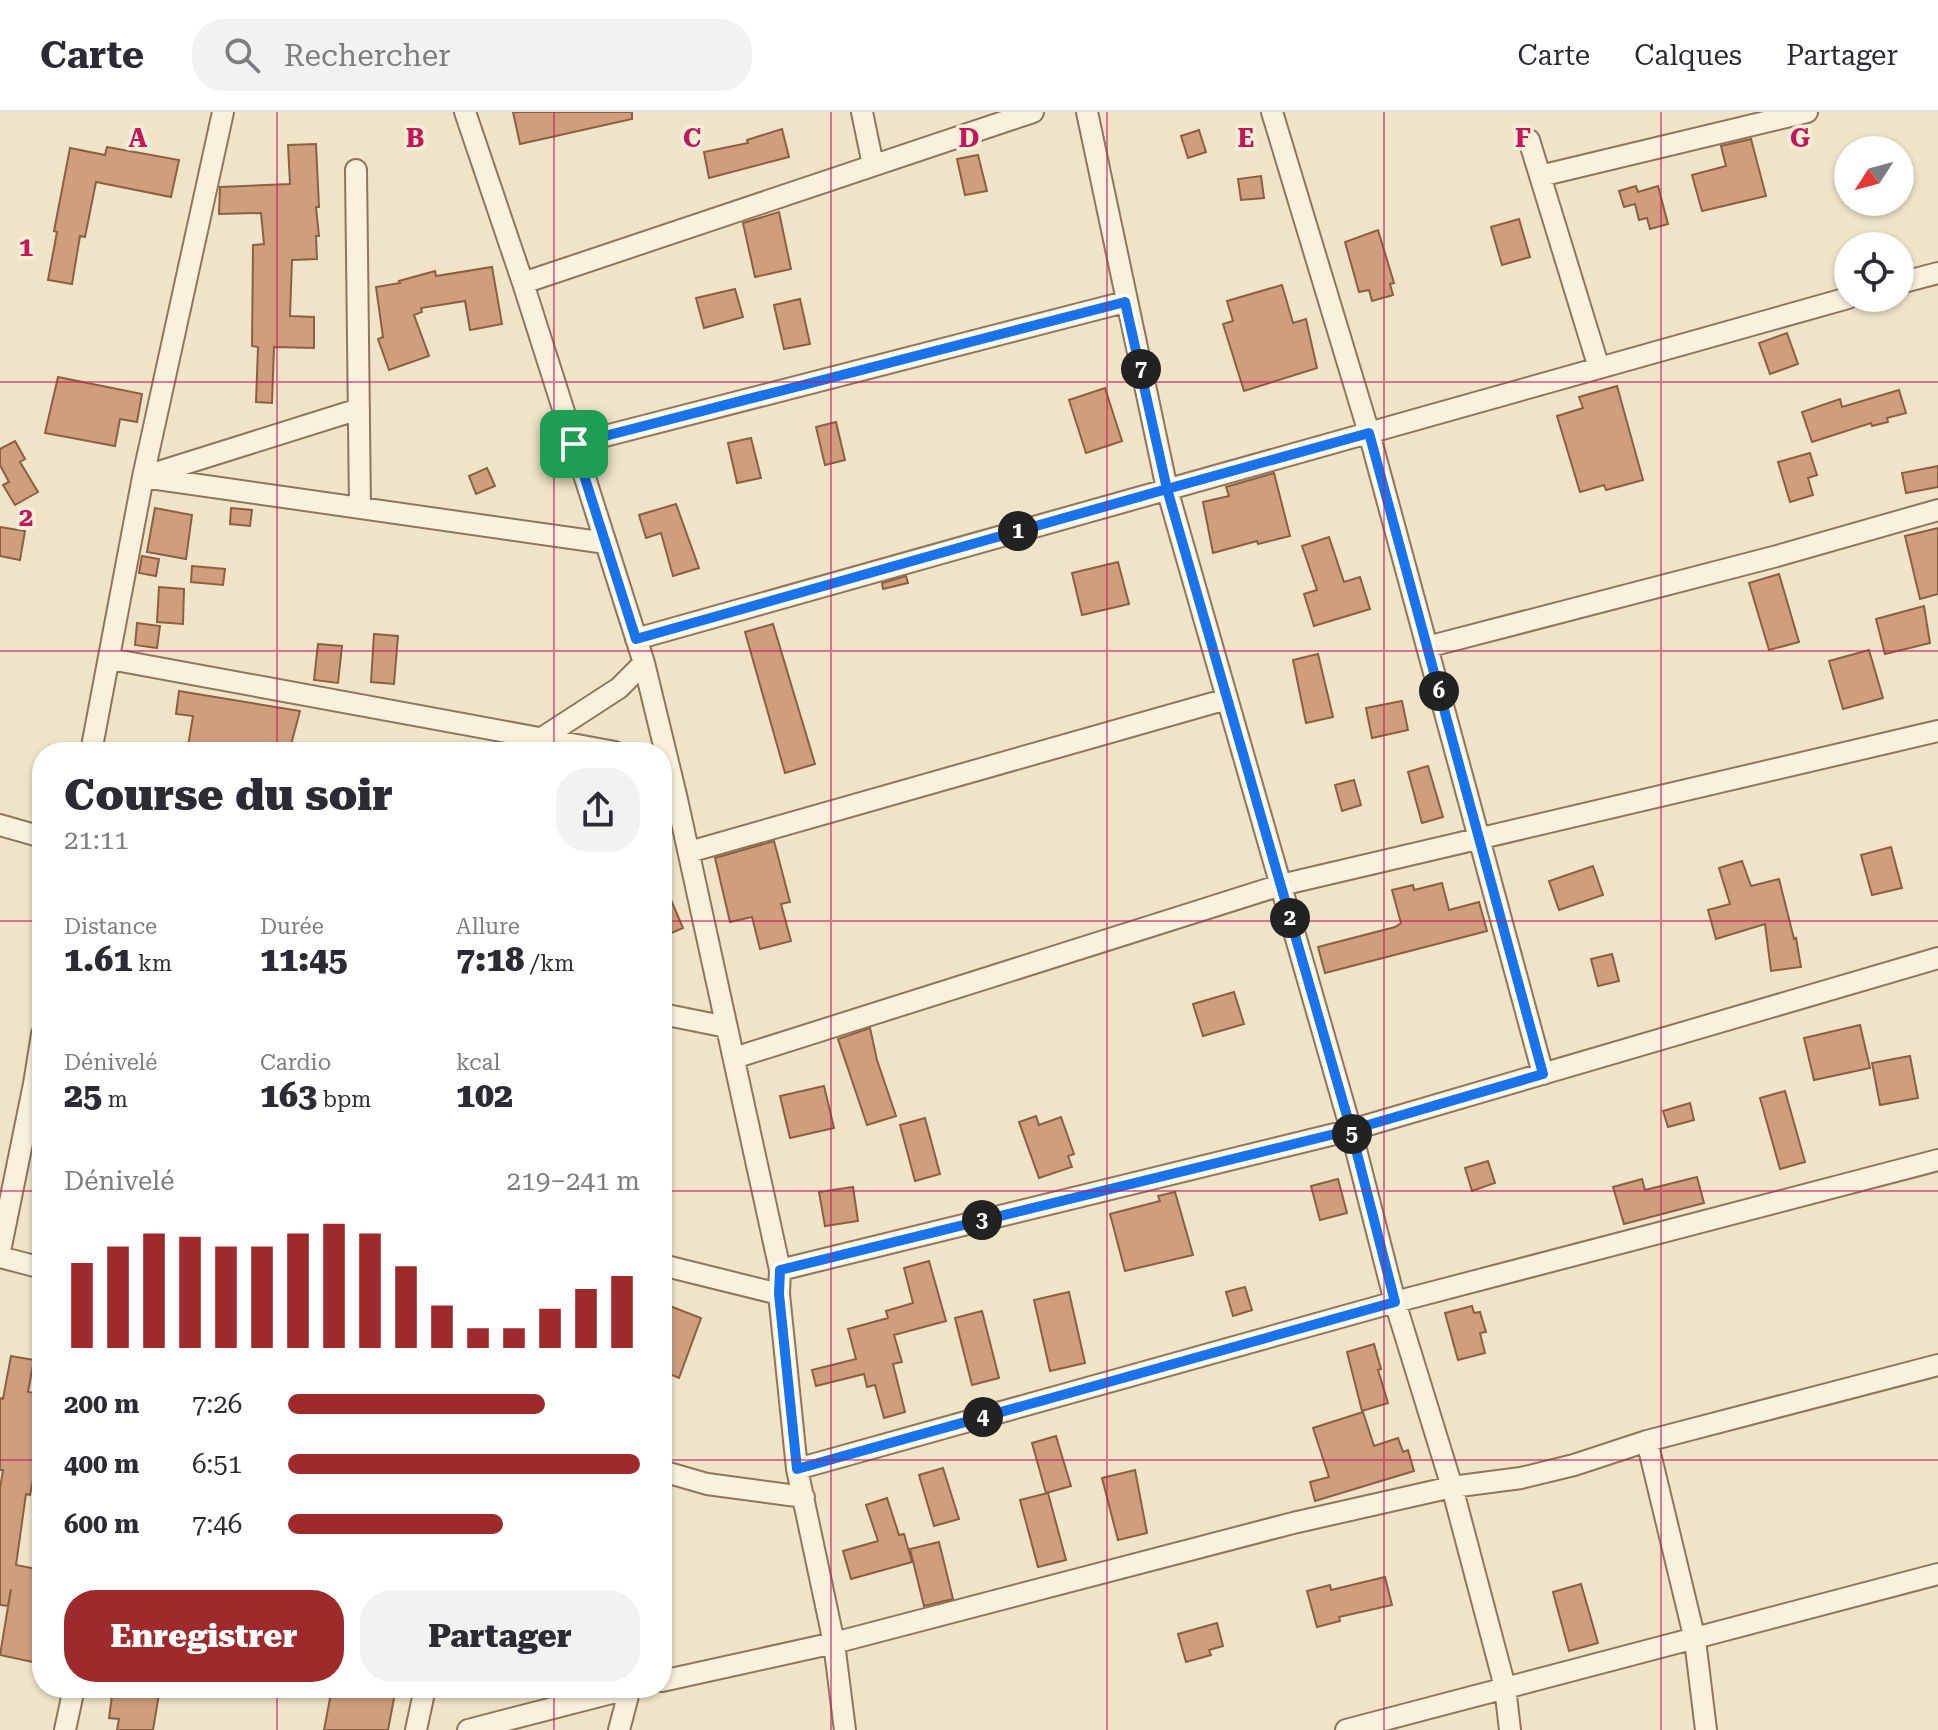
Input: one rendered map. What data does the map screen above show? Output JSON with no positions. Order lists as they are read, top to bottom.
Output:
{
  "north": "bottom left",
  "page": {
    "header": "Carte",
    "search": "Rechercher",
    "nav": ["Carte", "Calques", "Partager"],
    "pins": [
      "7",
      "1",
      "6",
      "2",
      "5",
      "3",
      "4"
    ],
    "heading": ["Course du soir", "21:11"],
    "stats": [
      ["Distance", "1.61 km"],
      ["Durée", "11:45"],
      ["Allure", "7:18 /km"],
      ["Dénivelé", "25 m"],
      ["Cardio", "163 bpm"],
      ["kcal", "102"]
    ],
    "chart": ["Dénivelé", "219–241 m"],
    "list": [
      {
        "name": "200 m",
        "note": "7:26"
      },
      {
        "name": "400 m",
        "note": "6:51"
      },
      {
        "name": "600 m",
        "note": "7:46"
      }
    ],
    "buttons": ["Enregistrer", "Partager"]
  },
  "grid": {
    "columns": [
      "A",
      "B",
      "C",
      "D",
      "E",
      "F",
      "G"
    ],
    "rows": ["1", "2"]
  }
}
